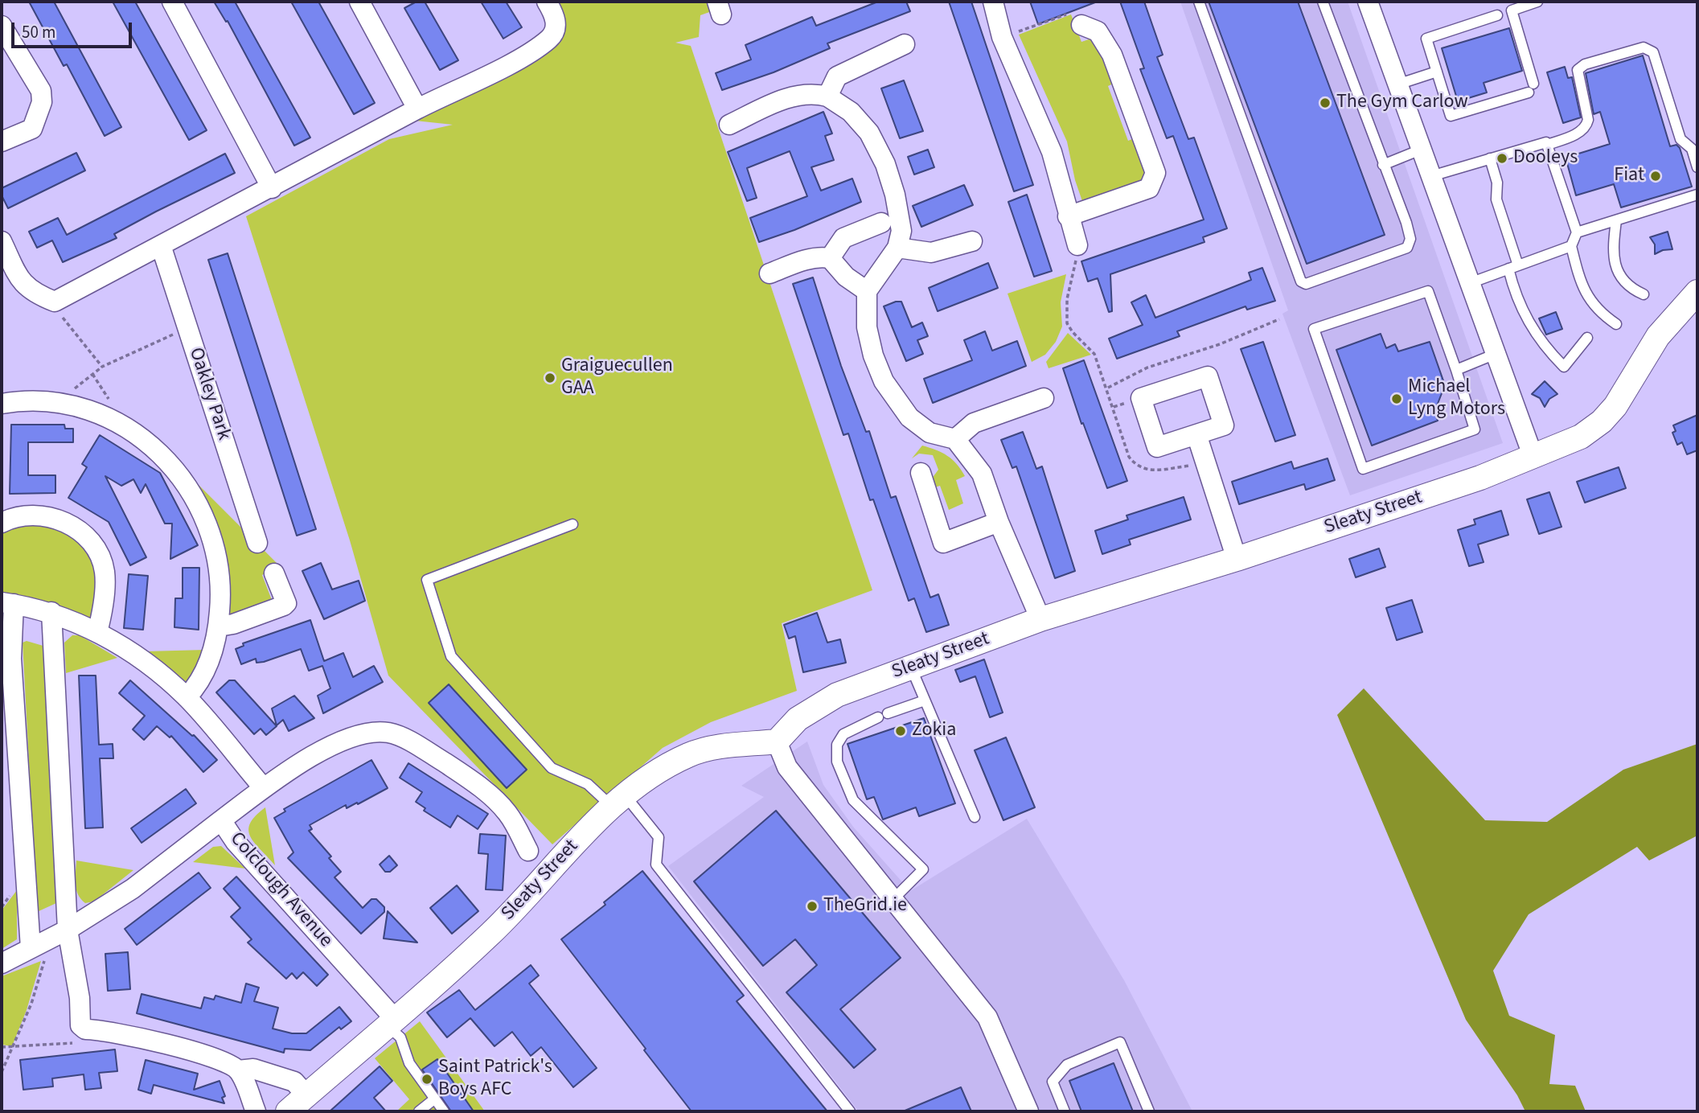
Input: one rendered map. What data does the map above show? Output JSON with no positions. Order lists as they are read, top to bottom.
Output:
{
  "streets": {
    "street": ["Oakley Park", "Sleaty Street", "Colclough Avenue"]
  },
  "crossings": [
    ["Sleaty Street", "Colclough Avenue"]
  ],
  "places": [
    "The Gym Carlow",
    "Dooleys",
    "Fiat",
    "Graiguecullen GAA",
    "Michael Lyng Motors",
    "Zokia",
    "TheGrid.ie",
    "Saint Patrick's Boys AFC"
  ],
  "scale_bar": "50 m"
}
